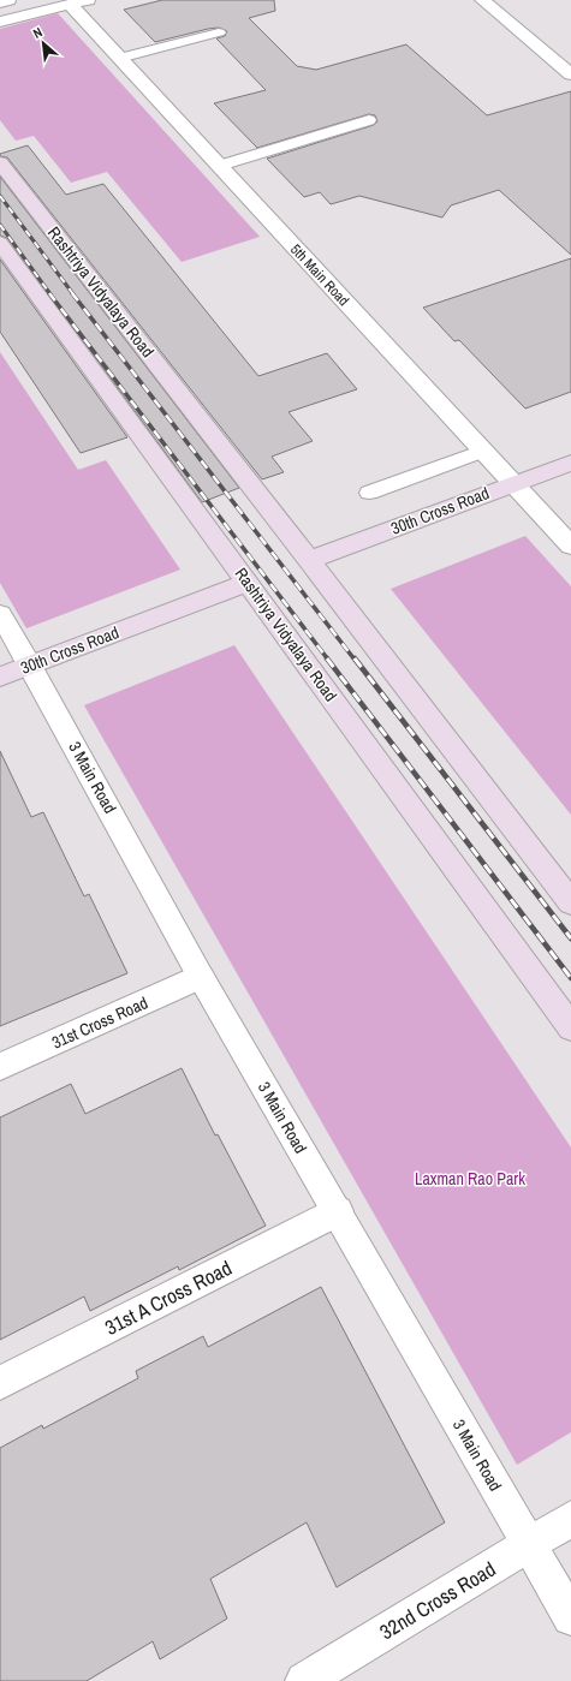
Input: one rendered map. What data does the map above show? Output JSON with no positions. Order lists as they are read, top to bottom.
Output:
{
  "streets": {
    "main road": ["Rashtriya Vidyalaya Road", "30th Cross Road"],
    "street": [
      "5th Main Road",
      "3 Main Road",
      "31st Cross Road",
      "31st A Cross Road",
      "32nd Cross Road"
    ]
  },
  "crossings": [
    ["5th Main Road", "30th Cross Road"],
    ["Rashtriya Vidyalaya Road", "30th Cross Road"],
    ["30th Cross Road", "3 Main Road"],
    ["3 Main Road", "31st Cross Road"],
    ["3 Main Road", "31st A Cross Road"],
    ["3 Main Road", "32nd Cross Road"]
  ],
  "parks": ["Laxman Rao Park"],
  "north": "top left"
}
